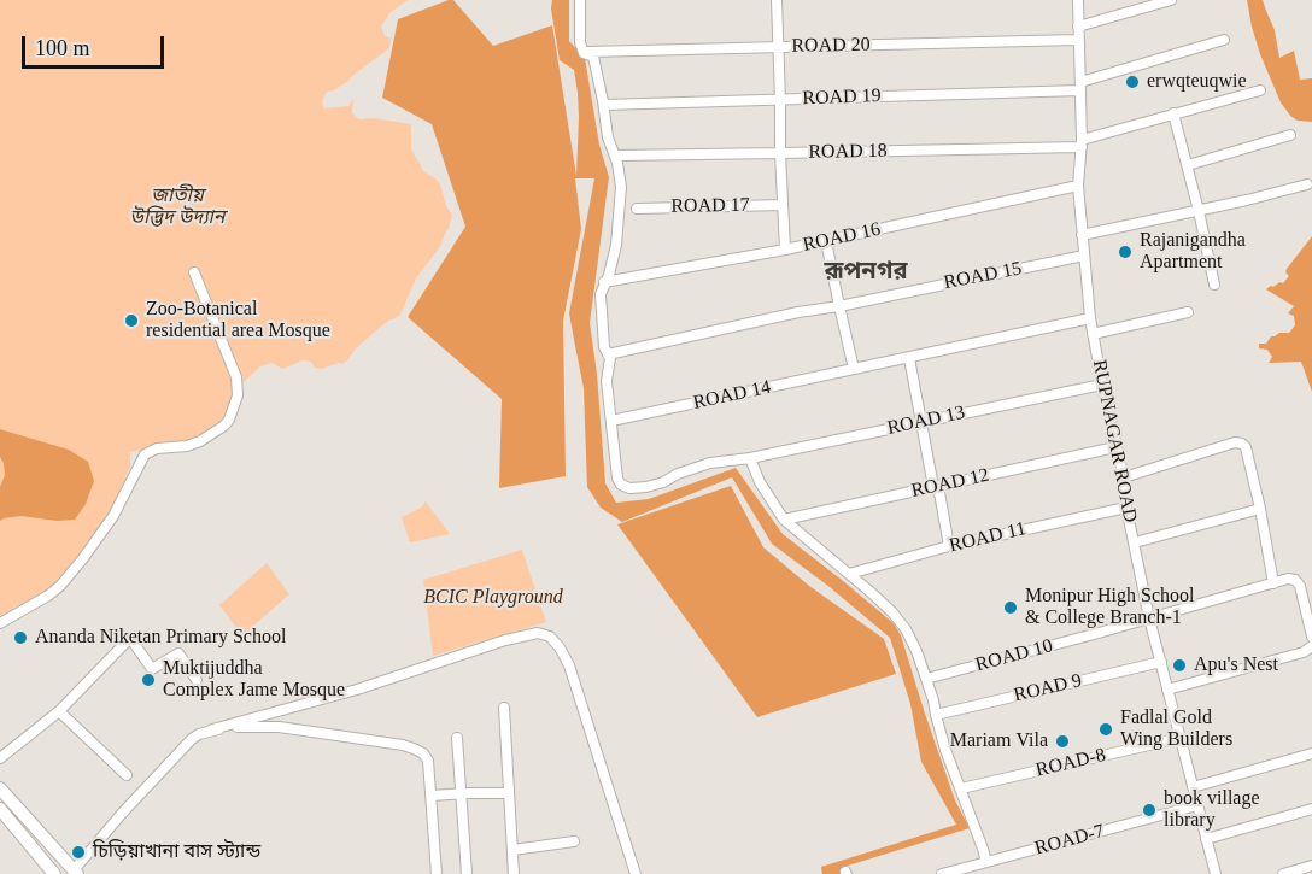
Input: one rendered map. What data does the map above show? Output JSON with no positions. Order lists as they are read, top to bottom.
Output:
{
  "streets": {
    "street": [
      "ROAD 20",
      "ROAD 19",
      "ROAD 18",
      "ROAD 17",
      "ROAD 16",
      "ROAD 15",
      "ROAD 14",
      "ROAD 13",
      "RUPNAGAR ROAD",
      "ROAD 12",
      "ROAD 11",
      "ROAD 10",
      "ROAD 9",
      "ROAD-8",
      "ROAD-7"
    ]
  },
  "crossings": [
    ["ROAD 20", "RUPNAGAR ROAD"],
    ["ROAD 19", "RUPNAGAR ROAD"],
    ["ROAD 18", "RUPNAGAR ROAD"],
    ["ROAD 16", "RUPNAGAR ROAD"],
    ["ROAD 15", "RUPNAGAR ROAD"],
    ["ROAD 14", "ROAD 13"],
    ["ROAD 13", "RUPNAGAR ROAD"],
    ["RUPNAGAR ROAD", "ROAD 12"],
    ["RUPNAGAR ROAD", "ROAD 11"],
    ["RUPNAGAR ROAD", "ROAD 10"],
    ["RUPNAGAR ROAD", "ROAD 9"],
    ["RUPNAGAR ROAD", "ROAD-8"],
    ["RUPNAGAR ROAD", "ROAD-7"]
  ],
  "districts": ["রূপনগর"],
  "parks": ["জাতীয় উদ্ভিদ উদ্যান", "BCIC Playground"],
  "places": [
    "erwqteuqwie",
    "Rajanigandha Apartment",
    "Zoo-Botanical residential area Mosque",
    "Monipur High School & College Branch-1",
    "Ananda Niketan Primary School",
    "Apu's Nest",
    "Muktijuddha Complex Jame Mosque",
    "Fadlal Gold Wing Builders",
    "Mariam Vila",
    "book village library",
    "চিড়িয়াখানা বাস স্ট্যান্ড"
  ],
  "scale_bar": "100 m"
}
